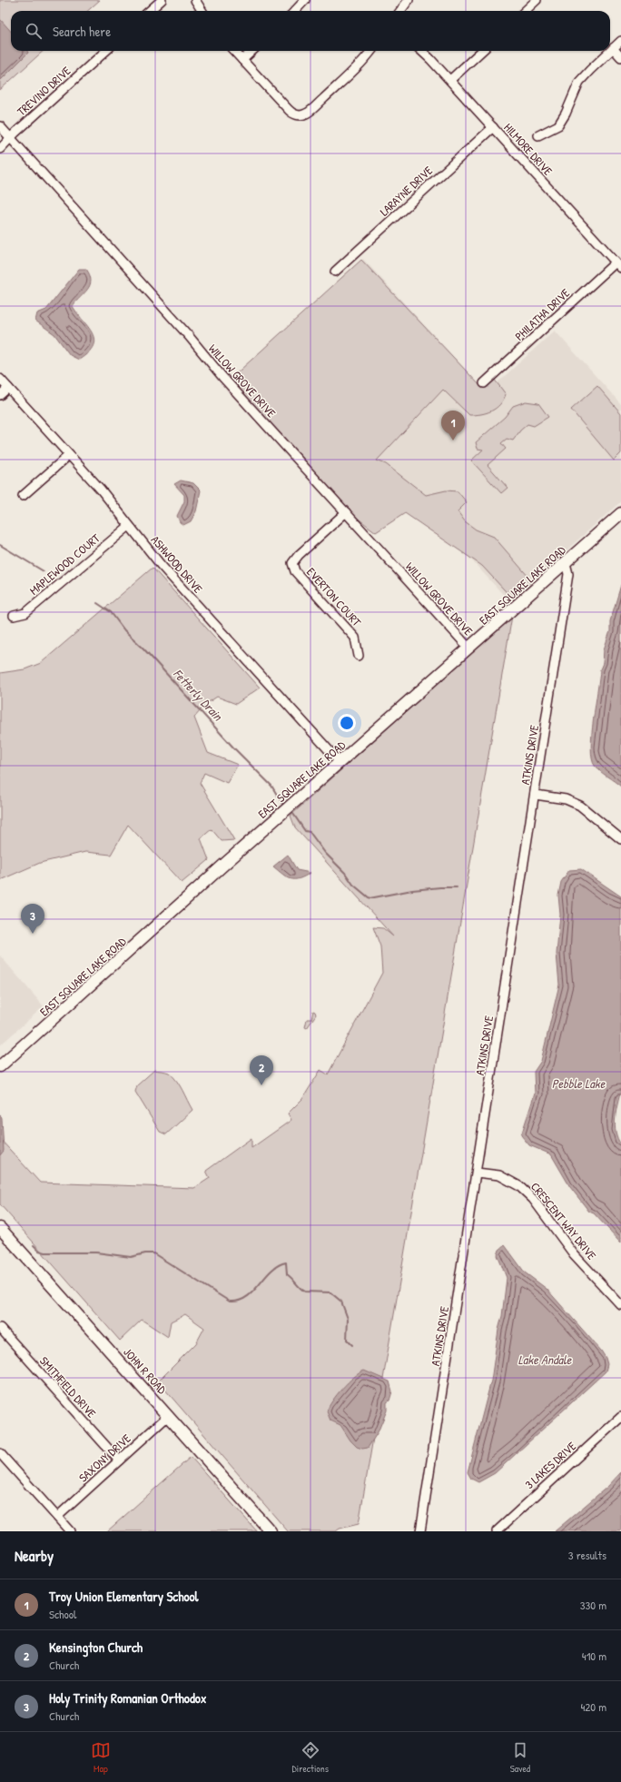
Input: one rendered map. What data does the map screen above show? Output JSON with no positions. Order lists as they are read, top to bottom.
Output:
{
  "streets": {
    "main road": ["EAST SQUARE LAKE ROAD", "JOHN R ROAD"],
    "street": [
      "TREVINO DRIVE",
      "HILMORE DRIVE",
      "LARAYNE DRIVE",
      "PHILATHA DRIVE",
      "WILLOW GROVE DRIVE",
      "MAPLEWOOD COURT",
      "ASHWOOD DRIVE",
      "EVERTON COURT",
      "ATKINS DRIVE",
      "CRESCENT WAY DRIVE",
      "SMITHFIELD DRIVE",
      "SAXONY DRIVE",
      "3 LAKES DRIVE"
    ]
  },
  "crossings": [
    ["TREVINO DRIVE", "WILLOW GROVE DRIVE"],
    ["HILMORE DRIVE", "LARAYNE DRIVE"],
    ["HILMORE DRIVE", "PHILATHA DRIVE"],
    ["WILLOW GROVE DRIVE", "EAST SQUARE LAKE ROAD"],
    ["WILLOW GROVE DRIVE", "EVERTON COURT"],
    ["MAPLEWOOD COURT", "ASHWOOD DRIVE"],
    ["ASHWOOD DRIVE", "EAST SQUARE LAKE ROAD"],
    ["EAST SQUARE LAKE ROAD", "ATKINS DRIVE"],
    ["ATKINS DRIVE", "CRESCENT WAY DRIVE"],
    ["JOHN R ROAD", "SAXONY DRIVE"],
    ["SMITHFIELD DRIVE", "SAXONY DRIVE"]
  ],
  "water": ["Fetterly Drain", "Pebble Lake", "Lake Andale"],
  "page": {
    "search": "Search here",
    "pins": ["1", "3", "2"],
    "heading": ["Nearby", "3 results"],
    "list": [
      {
        "mark": "1",
        "name": "Troy Union Elementary School",
        "note": "School",
        "value": "330 m"
      },
      {
        "mark": "2",
        "name": "Kensington Church",
        "note": "Church",
        "value": "410 m"
      },
      {
        "mark": "3",
        "name": "Holy Trinity Romanian Orthodox",
        "note": "Church",
        "value": "420 m"
      }
    ],
    "nav": ["Map", "Directions", "Saved"]
  }
}
